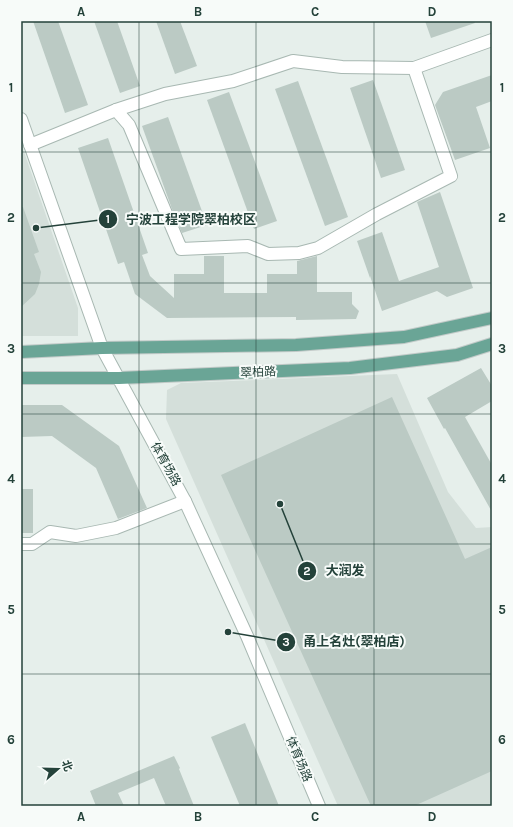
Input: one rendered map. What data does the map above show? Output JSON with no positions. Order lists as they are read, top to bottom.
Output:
{
  "streets": {
    "main road": ["翠柏路"],
    "street": ["体育场路"]
  },
  "crossings": [
    ["翠柏路", "体育场路"]
  ],
  "places": ["宁波工程学院翠柏校区", "大润发", "甬上名灶(翠柏店)"],
  "north": "right",
  "grid": {
    "columns": [
      "A",
      "B",
      "C",
      "D"
    ],
    "rows": [
      "1",
      "2",
      "3",
      "4",
      "5",
      "6"
    ]
  }
}
